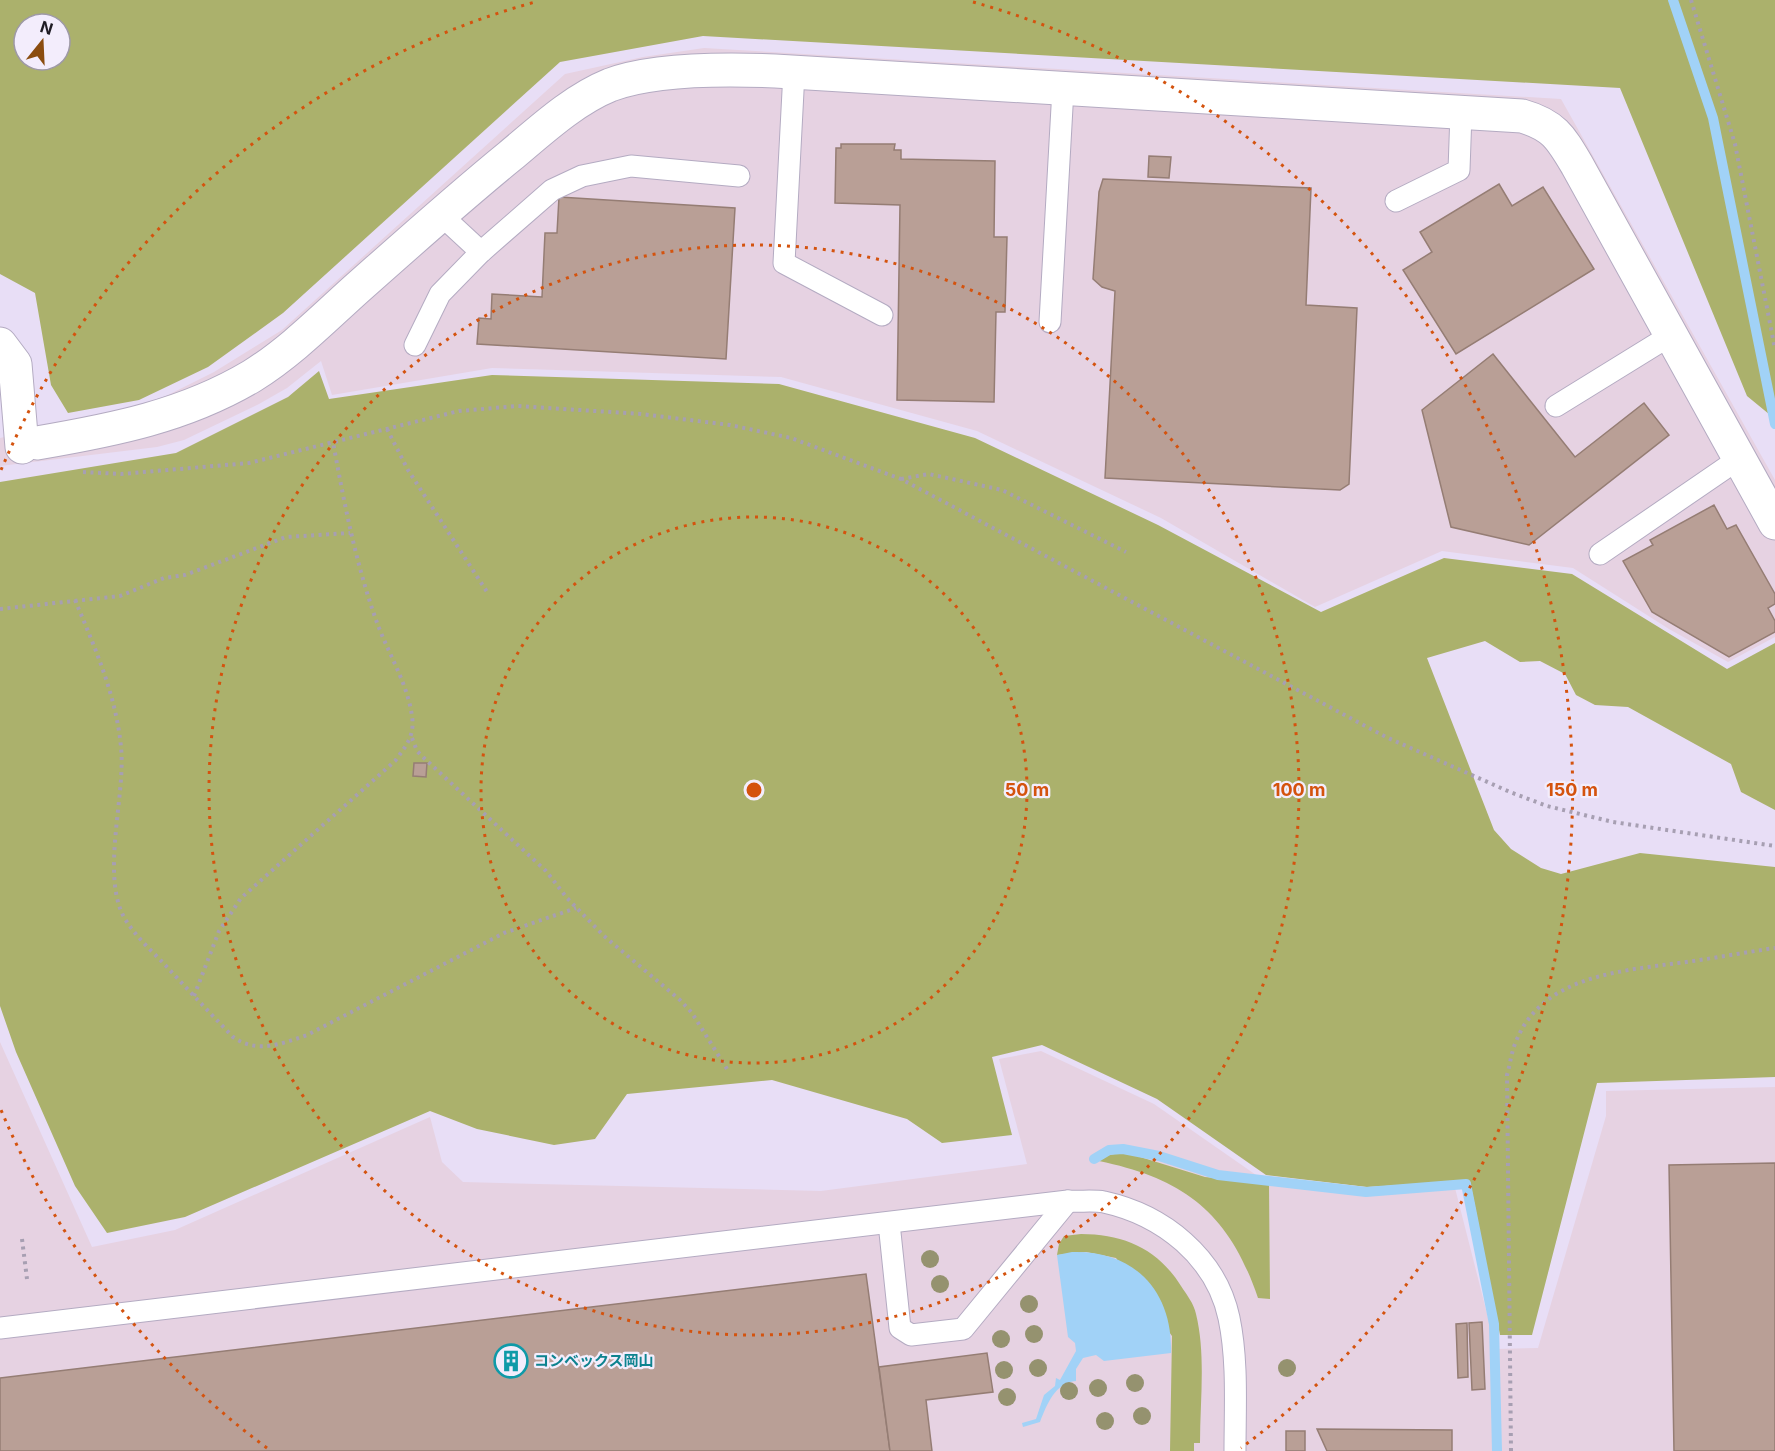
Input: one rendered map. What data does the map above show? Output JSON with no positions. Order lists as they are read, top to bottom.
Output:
{
  "places": {
    "building": ["コンベックス岡山"]
  },
  "north": "top",
  "rings": ["50 m", "100 m", "150 m"]
}
